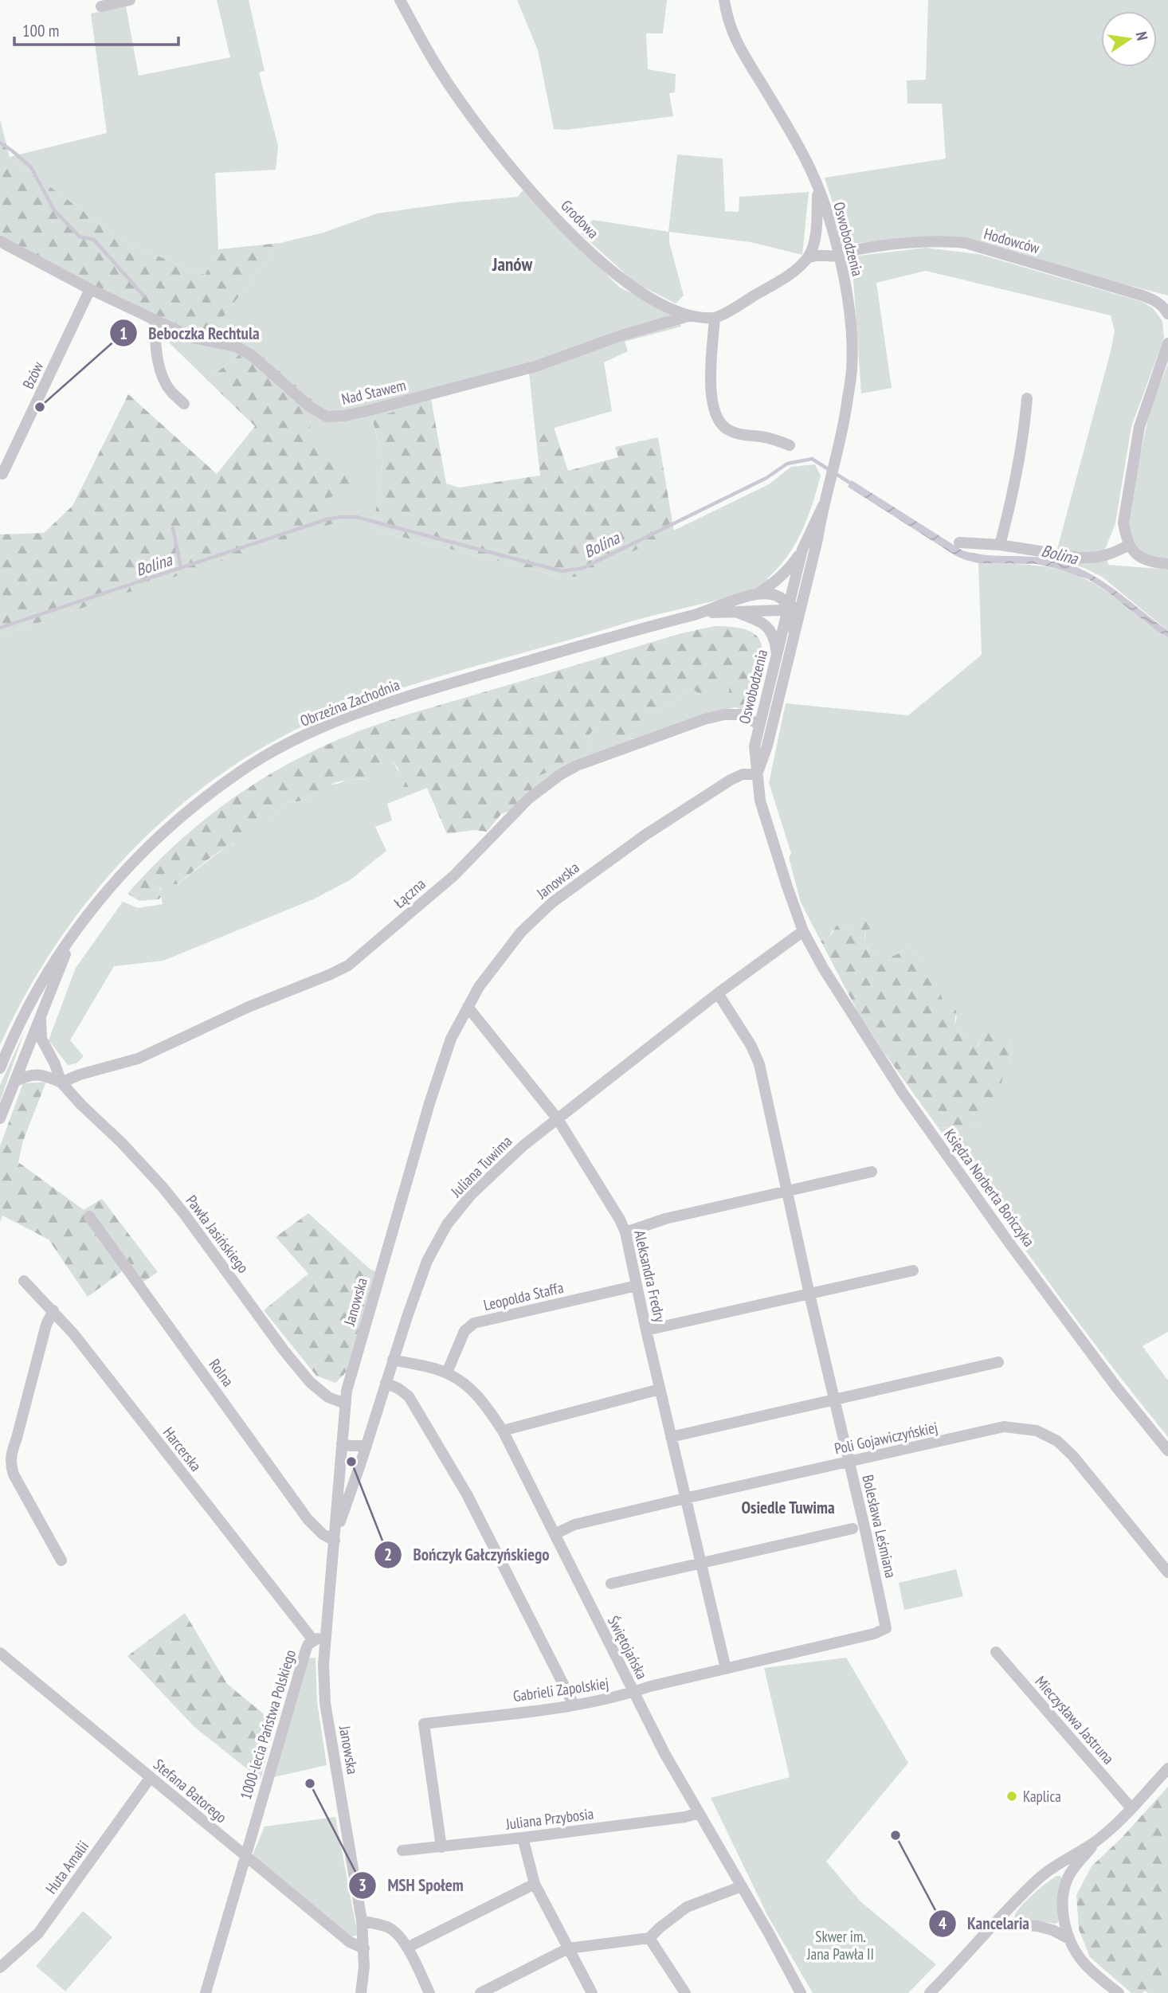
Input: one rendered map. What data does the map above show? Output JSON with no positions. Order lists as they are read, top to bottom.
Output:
{
  "streets": {
    "street": [
      "Grodowa",
      "Oswobodzenia",
      "Hodowców",
      "Bzów",
      "Nad Stawem",
      "Obrzeżna Zachodnia",
      "Janowska",
      "Łączna",
      "Juliana Tuwima",
      "Księdza Norberta Bończyka",
      "Pawła Jasińskiego",
      "Aleksandra Fredry",
      "Leopolda Staffa",
      "Rolna",
      "Poli Gojawiczyńskiej",
      "Harcerska",
      "Bolesława Leśmiana",
      "Świętojańska",
      "Gabrieli Zapolskiej",
      "Mieczysława Jastruna",
      "1000-lecia Państwa Polskiego",
      "Stefana Batorego",
      "Juliana Przybosia",
      "Huta Amalii"
    ]
  },
  "crossings": [
    ["Grodowa", "Nad Stawem"],
    ["Oswobodzenia", "Hodowców"],
    ["Oswobodzenia", "Obrzeżna Zachodnia"],
    ["Oswobodzenia", "Janowska"],
    ["Oswobodzenia", "Łączna"],
    ["Oswobodzenia", "Juliana Tuwima"],
    ["Oswobodzenia", "Księdza Norberta Bończyka"],
    ["Bzów", "Nad Stawem"],
    ["Obrzeżna Zachodnia", "Pawła Jasińskiego"],
    ["Janowska", "Juliana Tuwima"],
    ["Janowska", "Pawła Jasińskiego"],
    ["Janowska", "Aleksandra Fredry"],
    ["Janowska", "Rolna"],
    ["Janowska", "1000-lecia Państwa Polskiego"],
    ["Janowska", "Stefana Batorego"],
    ["Łączna", "Pawła Jasińskiego"],
    ["Juliana Tuwima", "Księdza Norberta Bończyka"],
    ["Juliana Tuwima", "Aleksandra Fredry"],
    ["Juliana Tuwima", "Rolna"],
    ["Juliana Tuwima", "Bolesława Leśmiana"],
    ["Juliana Tuwima", "Świętojańska"],
    ["Aleksandra Fredry", "Leopolda Staffa"],
    ["Aleksandra Fredry", "Poli Gojawiczyńskiej"],
    ["Aleksandra Fredry", "Gabrieli Zapolskiej"],
    ["Leopolda Staffa", "Świętojańska"],
    ["Poli Gojawiczyńskiej", "Bolesława Leśmiana"],
    ["Poli Gojawiczyńskiej", "Świętojańska"],
    ["Harcerska", "1000-lecia Państwa Polskiego"],
    ["Bolesława Leśmiana", "Gabrieli Zapolskiej"],
    ["Świętojańska", "Gabrieli Zapolskiej"],
    ["Świętojańska", "Juliana Przybosia"],
    ["Gabrieli Zapolskiej", "Juliana Przybosia"],
    ["1000-lecia Państwa Polskiego", "Stefana Batorego"],
    ["Stefana Batorego", "Huta Amalii"]
  ],
  "districts": ["Janów", "Osiedle Tuwima"],
  "water": ["Bolina"],
  "parks": ["Skwer im. Jana Pawła II"],
  "places": [
    "Beboczka Rechtula",
    "Bończyk Gałczyńskiego",
    "MSH Społem",
    "Kaplica",
    "Kancelaria"
  ],
  "scale_bar": "100 m",
  "north": "right"
}
